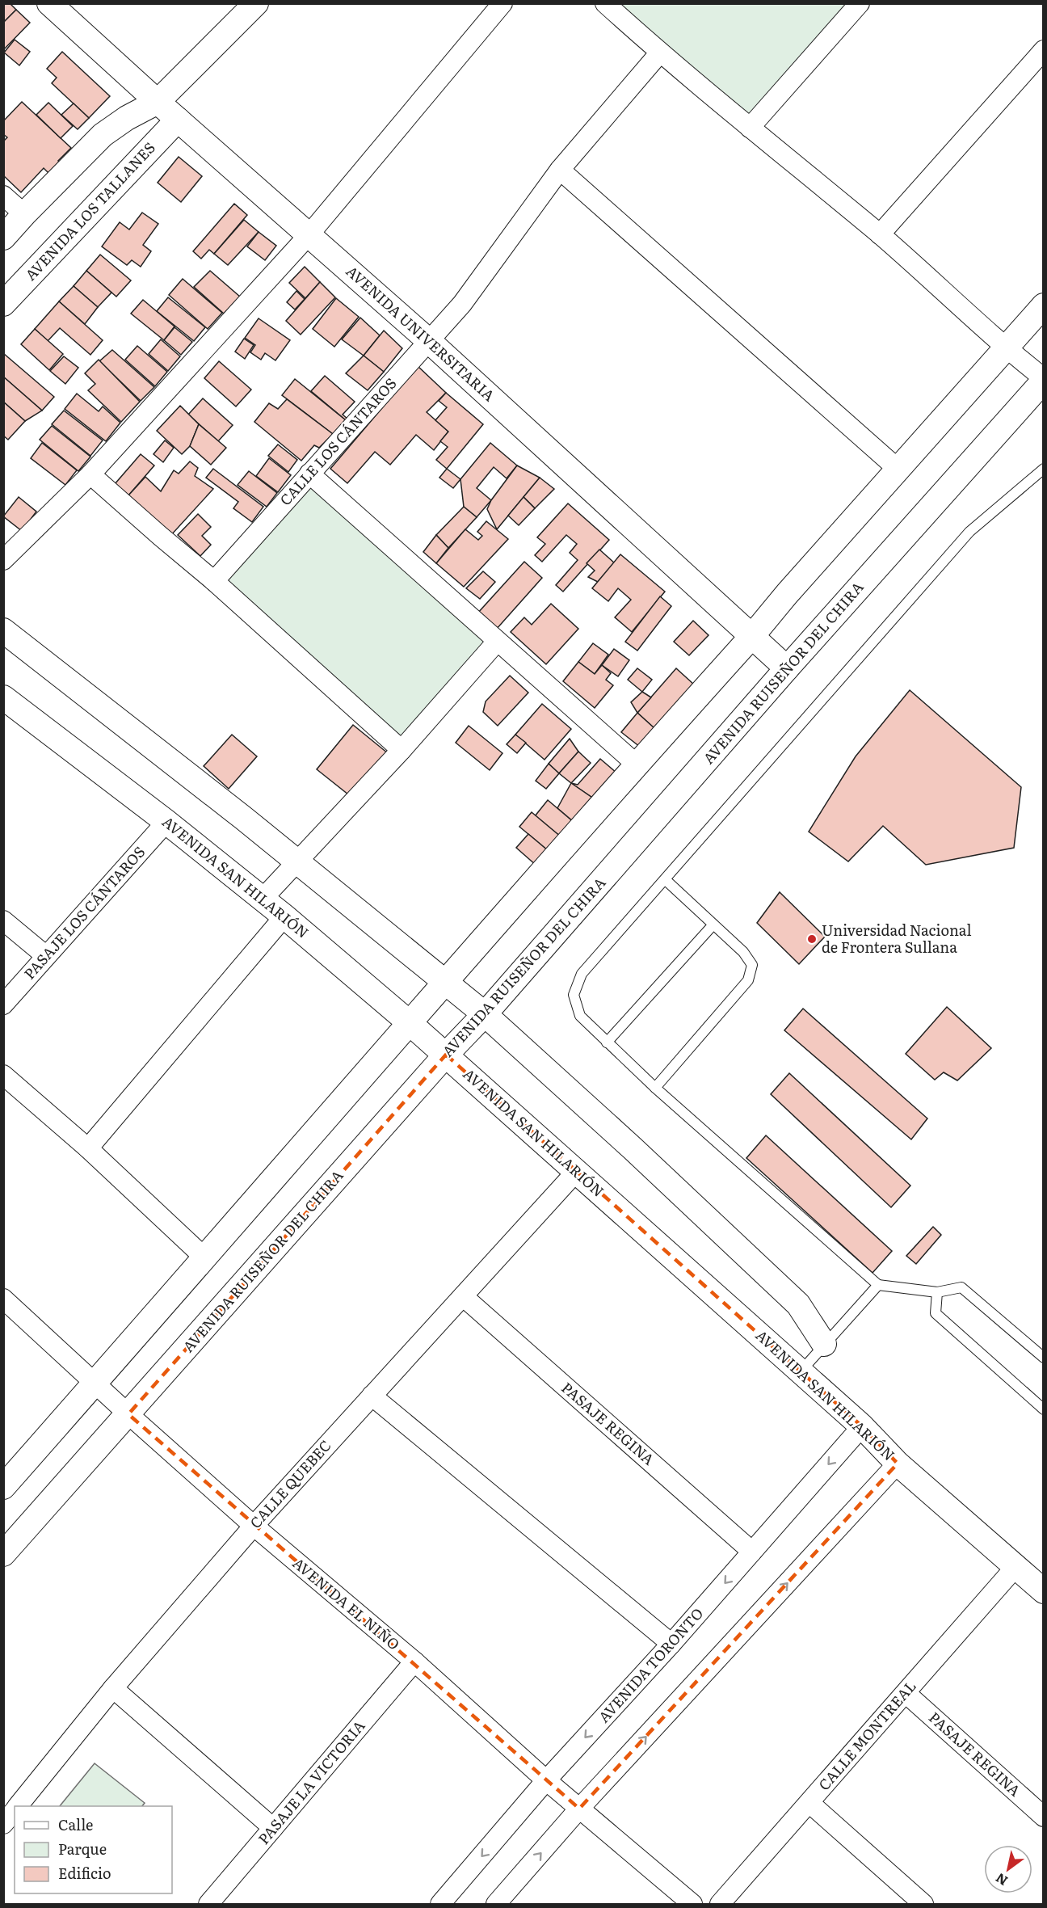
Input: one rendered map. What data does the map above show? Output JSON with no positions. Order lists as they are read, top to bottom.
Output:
{
  "streets": {
    "street": [
      "AVENIDA LOS TALLANES",
      "AVENIDA UNIVERSITARIA",
      "CALLE LOS CÁNTAROS",
      "AVENIDA RUISEÑOR DEL CHIRA",
      "AVENIDA SAN HILARIÓN",
      "PASAJE LOS CÁNTAROS",
      "PASAJE REGINA",
      "CALLE QUEBEC",
      "AVENIDA EL NIÑO",
      "AVENIDA TORONTO",
      "CALLE MONTREAL",
      "PASAJE LA VICTORIA"
    ]
  },
  "crossings": [
    ["AVENIDA LOS TALLANES", "AVENIDA UNIVERSITARIA"],
    ["AVENIDA UNIVERSITARIA", "CALLE LOS CÁNTAROS"],
    ["AVENIDA UNIVERSITARIA", "AVENIDA RUISEÑOR DEL CHIRA"],
    ["AVENIDA RUISEÑOR DEL CHIRA", "AVENIDA SAN HILARIÓN"],
    ["AVENIDA RUISEÑOR DEL CHIRA", "AVENIDA EL NIÑO"],
    ["AVENIDA SAN HILARIÓN", "PASAJE LOS CÁNTAROS"],
    ["AVENIDA SAN HILARIÓN", "CALLE QUEBEC"],
    ["AVENIDA SAN HILARIÓN", "AVENIDA TORONTO"],
    ["AVENIDA SAN HILARIÓN", "CALLE MONTREAL"],
    ["PASAJE REGINA", "CALLE QUEBEC"],
    ["PASAJE REGINA", "AVENIDA TORONTO"],
    ["PASAJE REGINA", "CALLE MONTREAL"],
    ["CALLE QUEBEC", "AVENIDA EL NIÑO"],
    ["AVENIDA EL NIÑO", "AVENIDA TORONTO"],
    ["AVENIDA EL NIÑO", "PASAJE LA VICTORIA"]
  ],
  "places": ["Universidad Nacional de Frontera Sullana"],
  "legend": ["Calle", "Parque", "Edificio"],
  "north": "bottom left"
}
